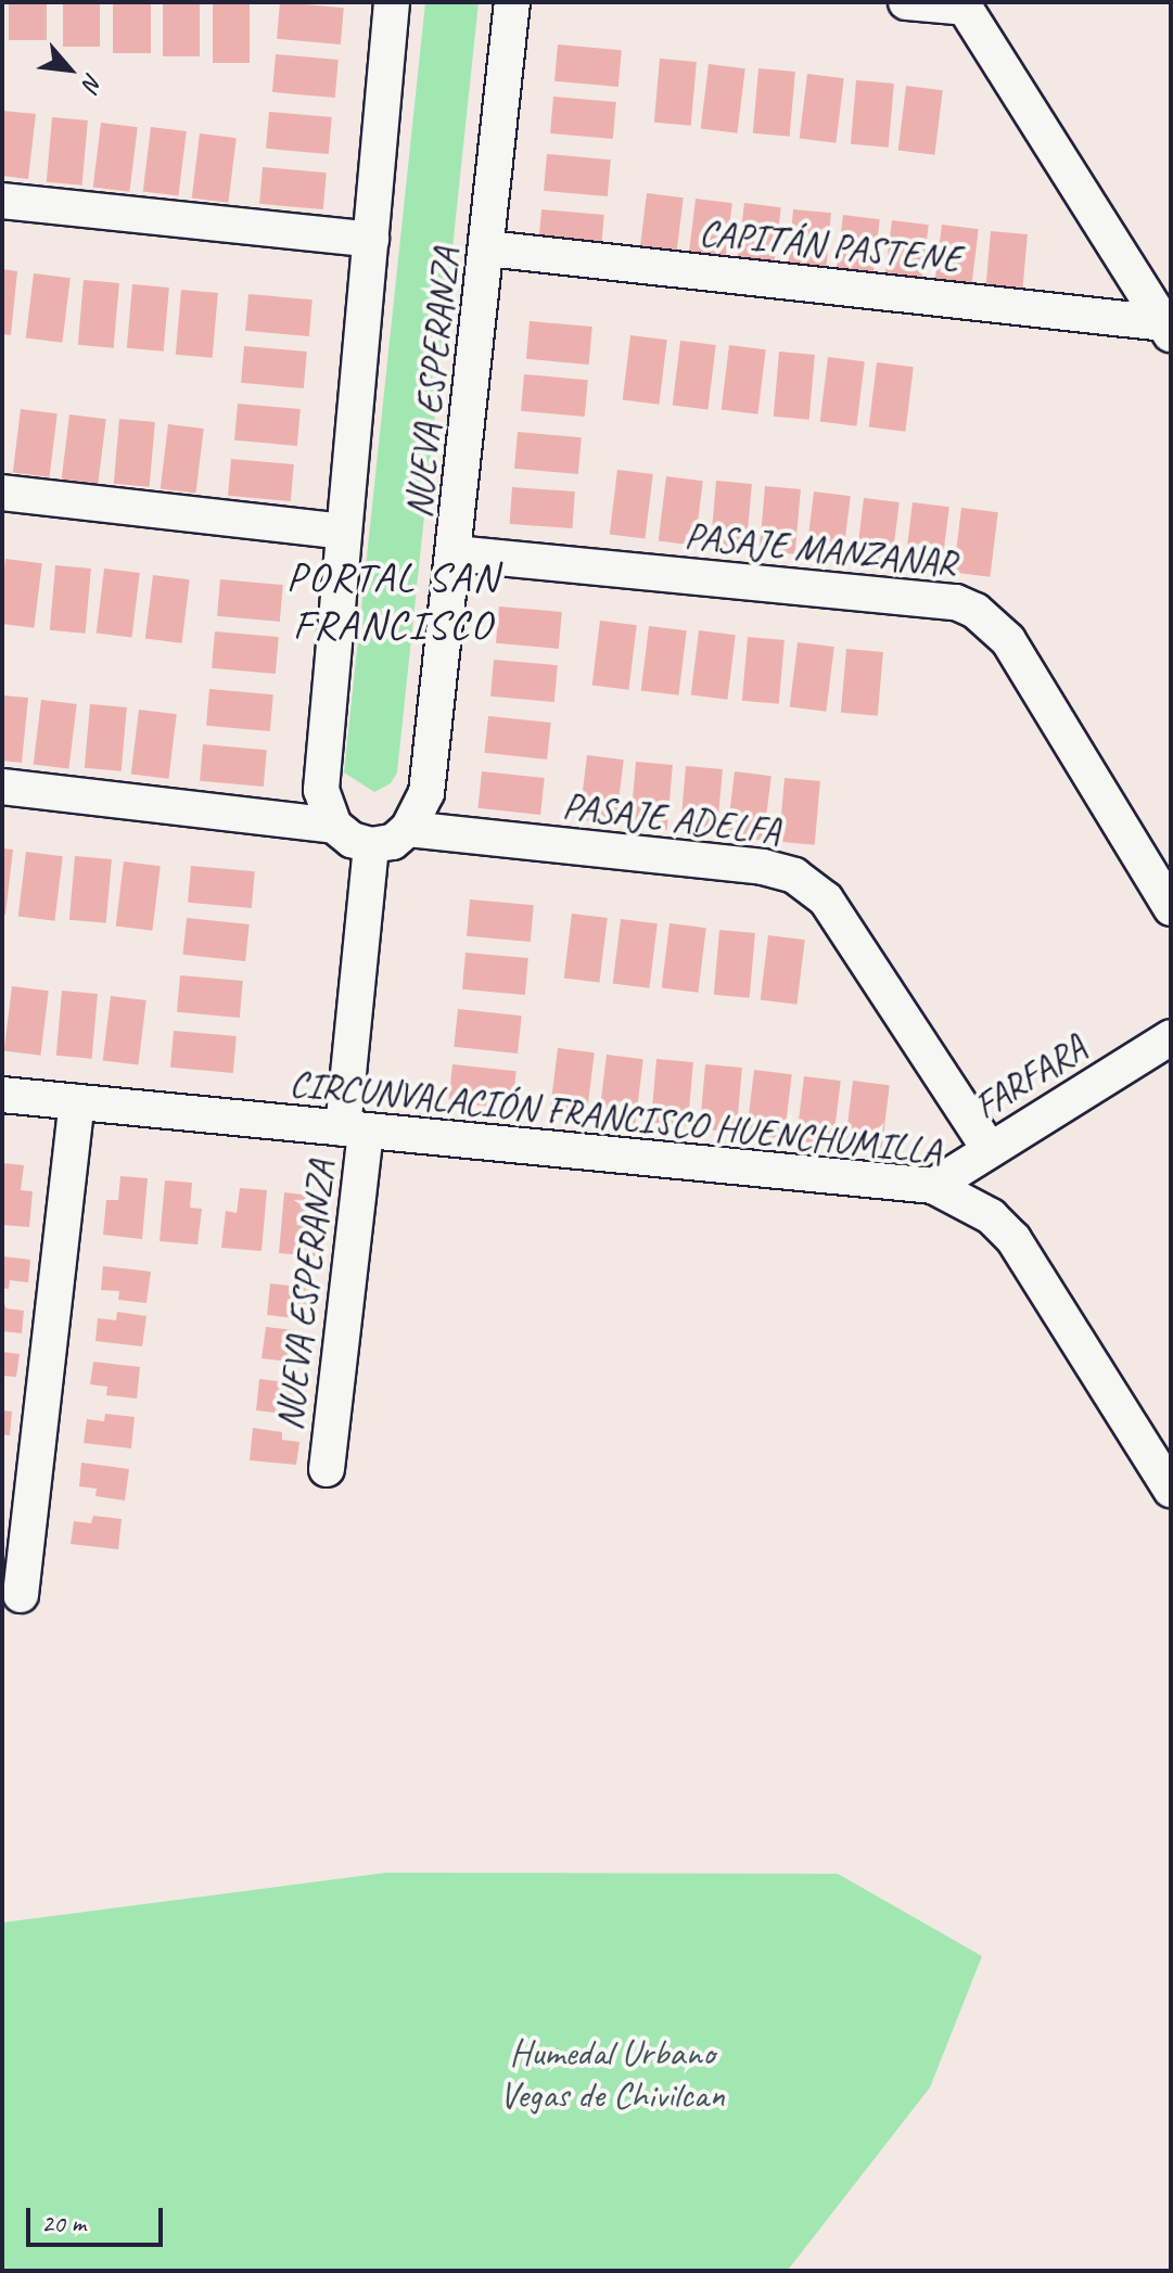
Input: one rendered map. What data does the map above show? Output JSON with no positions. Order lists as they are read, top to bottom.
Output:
{
  "streets": {
    "street": [
      "CAPITÁN PASTENE",
      "NUEVA ESPERANZA",
      "PASAJE MANZANAR",
      "PASAJE ADELFA",
      "FARFARA",
      "CIRCUNVALACIÓN FRANCISCO HUENCHUMILLA"
    ]
  },
  "crossings": [
    ["CAPITÁN PASTENE", "NUEVA ESPERANZA"],
    ["NUEVA ESPERANZA", "PASAJE MANZANAR"],
    ["NUEVA ESPERANZA", "PASAJE ADELFA"],
    ["NUEVA ESPERANZA", "CIRCUNVALACIÓN FRANCISCO HUENCHUMILLA"],
    ["PASAJE ADELFA", "FARFARA"],
    ["FARFARA", "CIRCUNVALACIÓN FRANCISCO HUENCHUMILLA"]
  ],
  "districts": ["PORTAL SAN FRANCISCO"],
  "parks": ["Humedal Urbano Vegas de Chivilcan"],
  "scale_bar": "20 m",
  "north": "bottom right"
}
